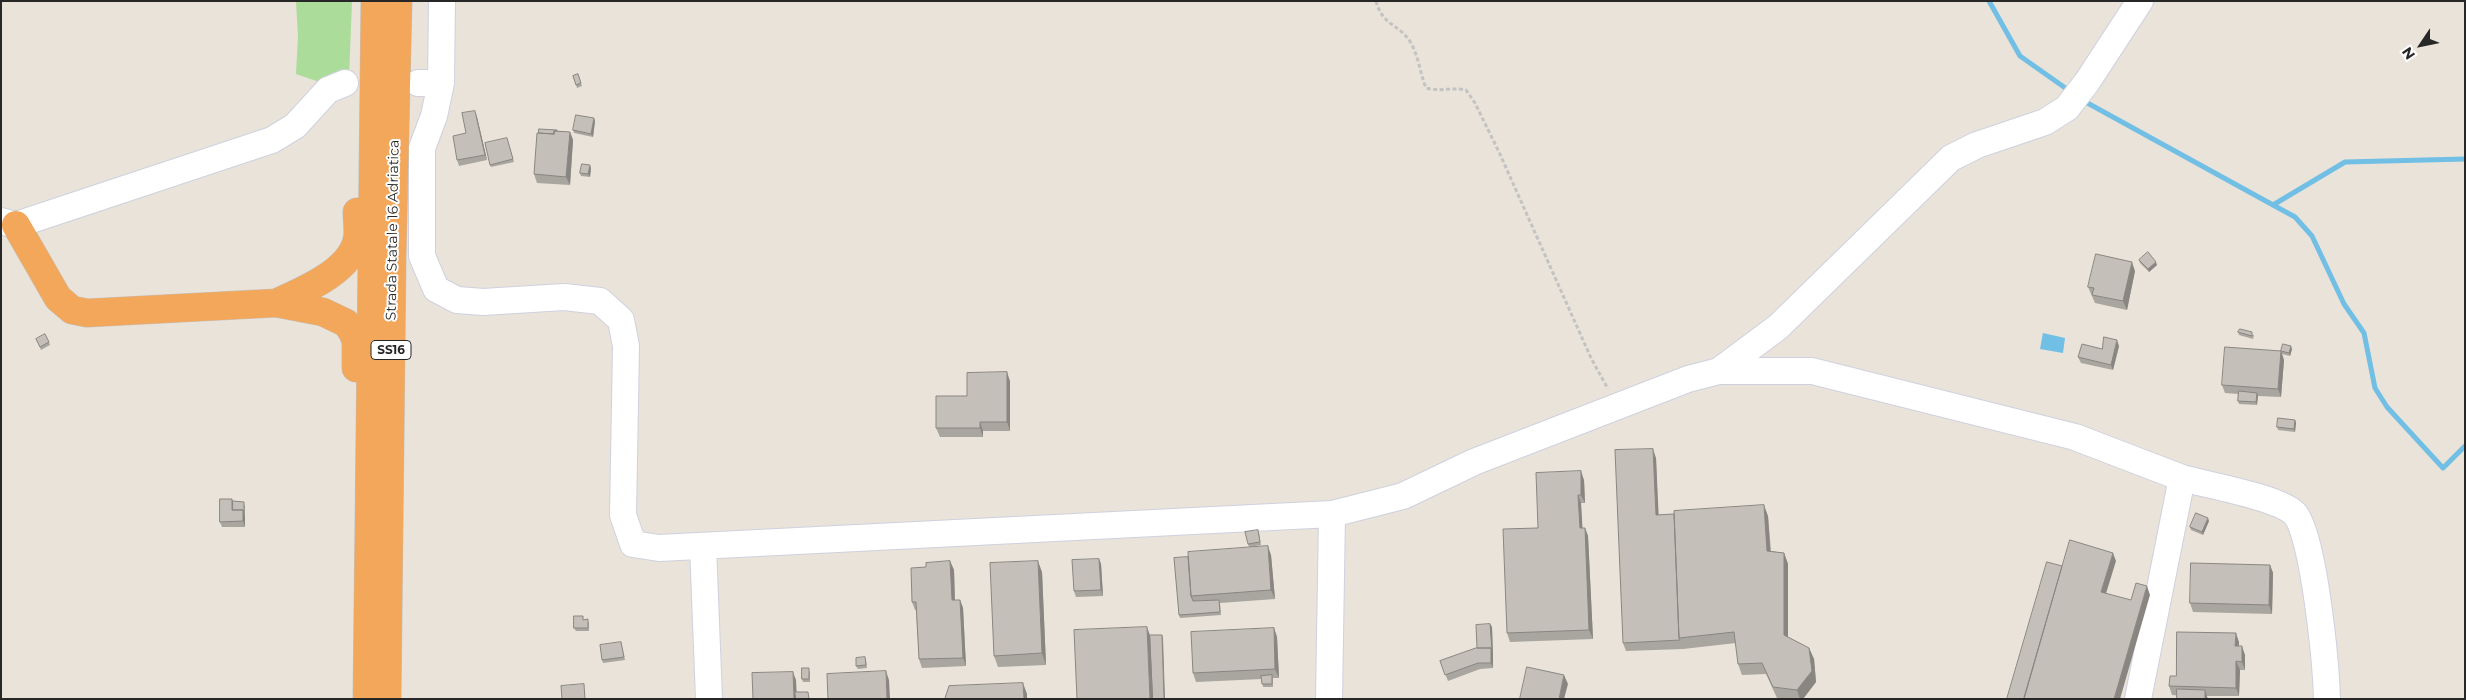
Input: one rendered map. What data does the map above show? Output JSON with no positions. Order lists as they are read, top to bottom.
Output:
{
  "streets": {
    "highway": ["Strada Statale 16 Adriatica", "SS16"]
  },
  "north": "bottom left"
}
